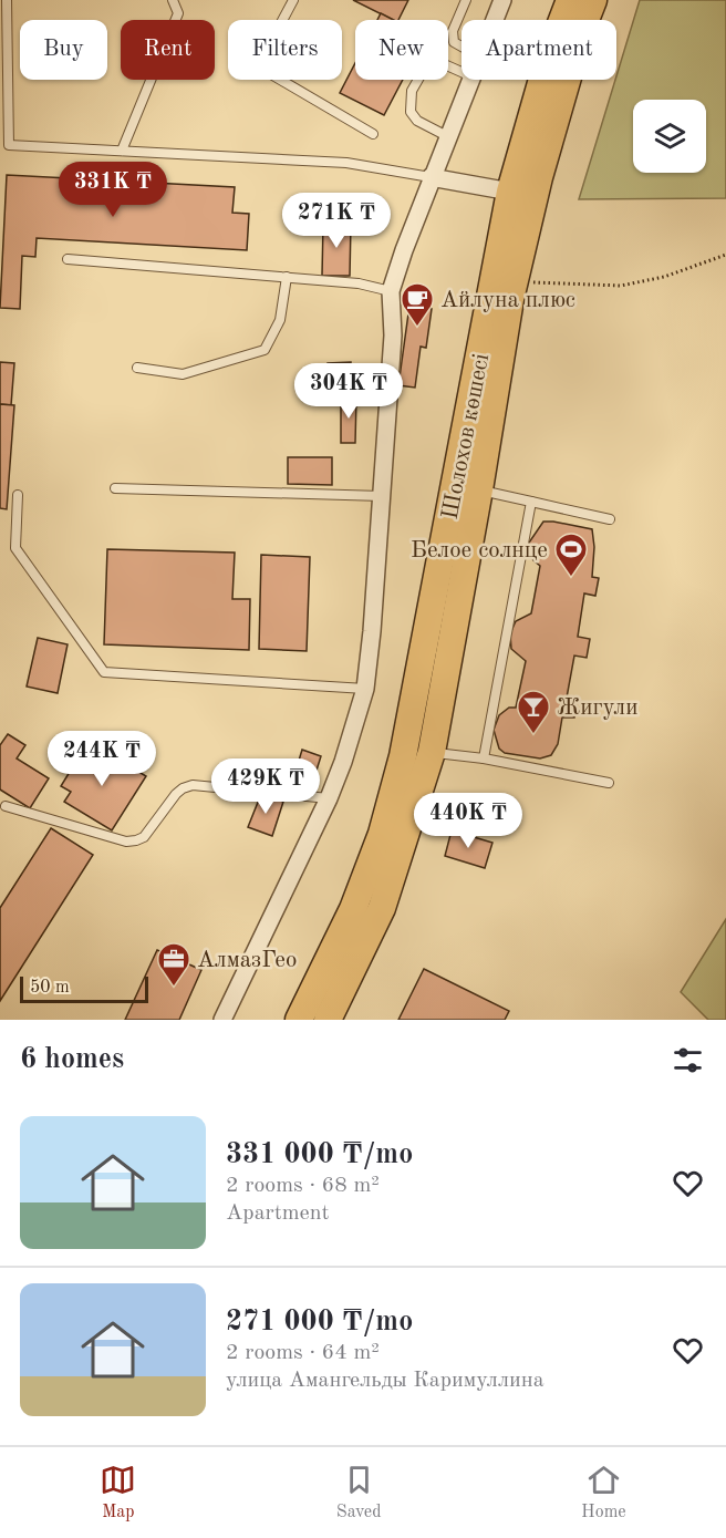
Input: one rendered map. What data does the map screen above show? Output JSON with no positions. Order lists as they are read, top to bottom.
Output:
{
  "streets": {
    "highway": ["Шолохов көшесі"]
  },
  "places": {
    "cafe": ["Айлуна плюс"],
    "sports": ["Белое солнце"],
    "bar": ["Жигули"],
    "office": ["АлмазГео"]
  },
  "scale_bar": "50 m",
  "page": {
    "chip": [
      "Buy",
      "Rent",
      "Filters",
      "New",
      "Apartment"
    ],
    "price": [
      "331K ₸",
      "271K ₸",
      "304K ₸",
      "244K ₸",
      "429K ₸",
      "440K ₸"
    ],
    "scale": "50 m",
    "heading": "6 homes",
    "list": [
      {
        "name": "331 000 ₸/mo",
        "note": "2 rooms · 68 m² · Apartment"
      },
      {
        "name": "271 000 ₸/mo",
        "note": "2 rooms · 64 m² · улица Амангельды Каримуллина"
      }
    ],
    "tabs": ["Map", "Saved", "Home"]
  }
}
